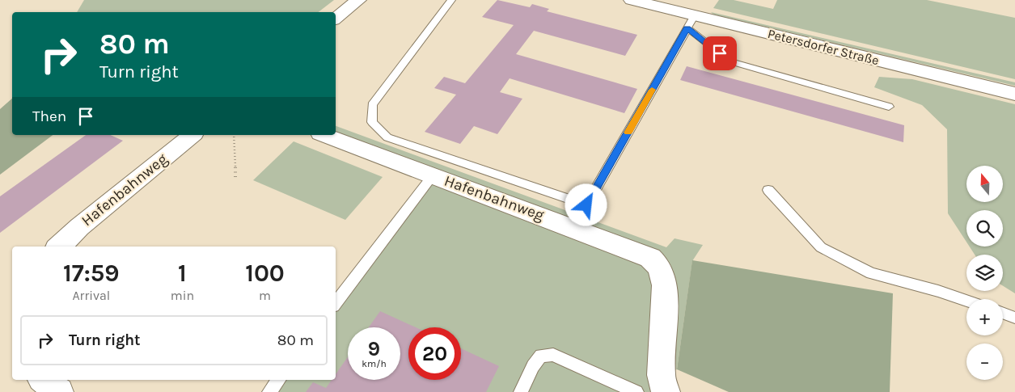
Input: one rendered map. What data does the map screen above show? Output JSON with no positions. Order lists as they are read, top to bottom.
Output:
{
  "streets": {
    "street": ["Petersdorfer Straße", "Hafenbahnweg"]
  },
  "north": "top",
  "page": {
    "turn": ["80 m", "Turn right"],
    "then": "Then",
    "map_buttons": ["+", "−"],
    "eta": [
      "17:59",
      "Arrival",
      "1",
      "min",
      "100",
      "m"
    ],
    "list": [
      {
        "name": "Turn right",
        "value": "80 m"
      }
    ],
    "speed": "9 km/h",
    "limit": "20"
  }
}
